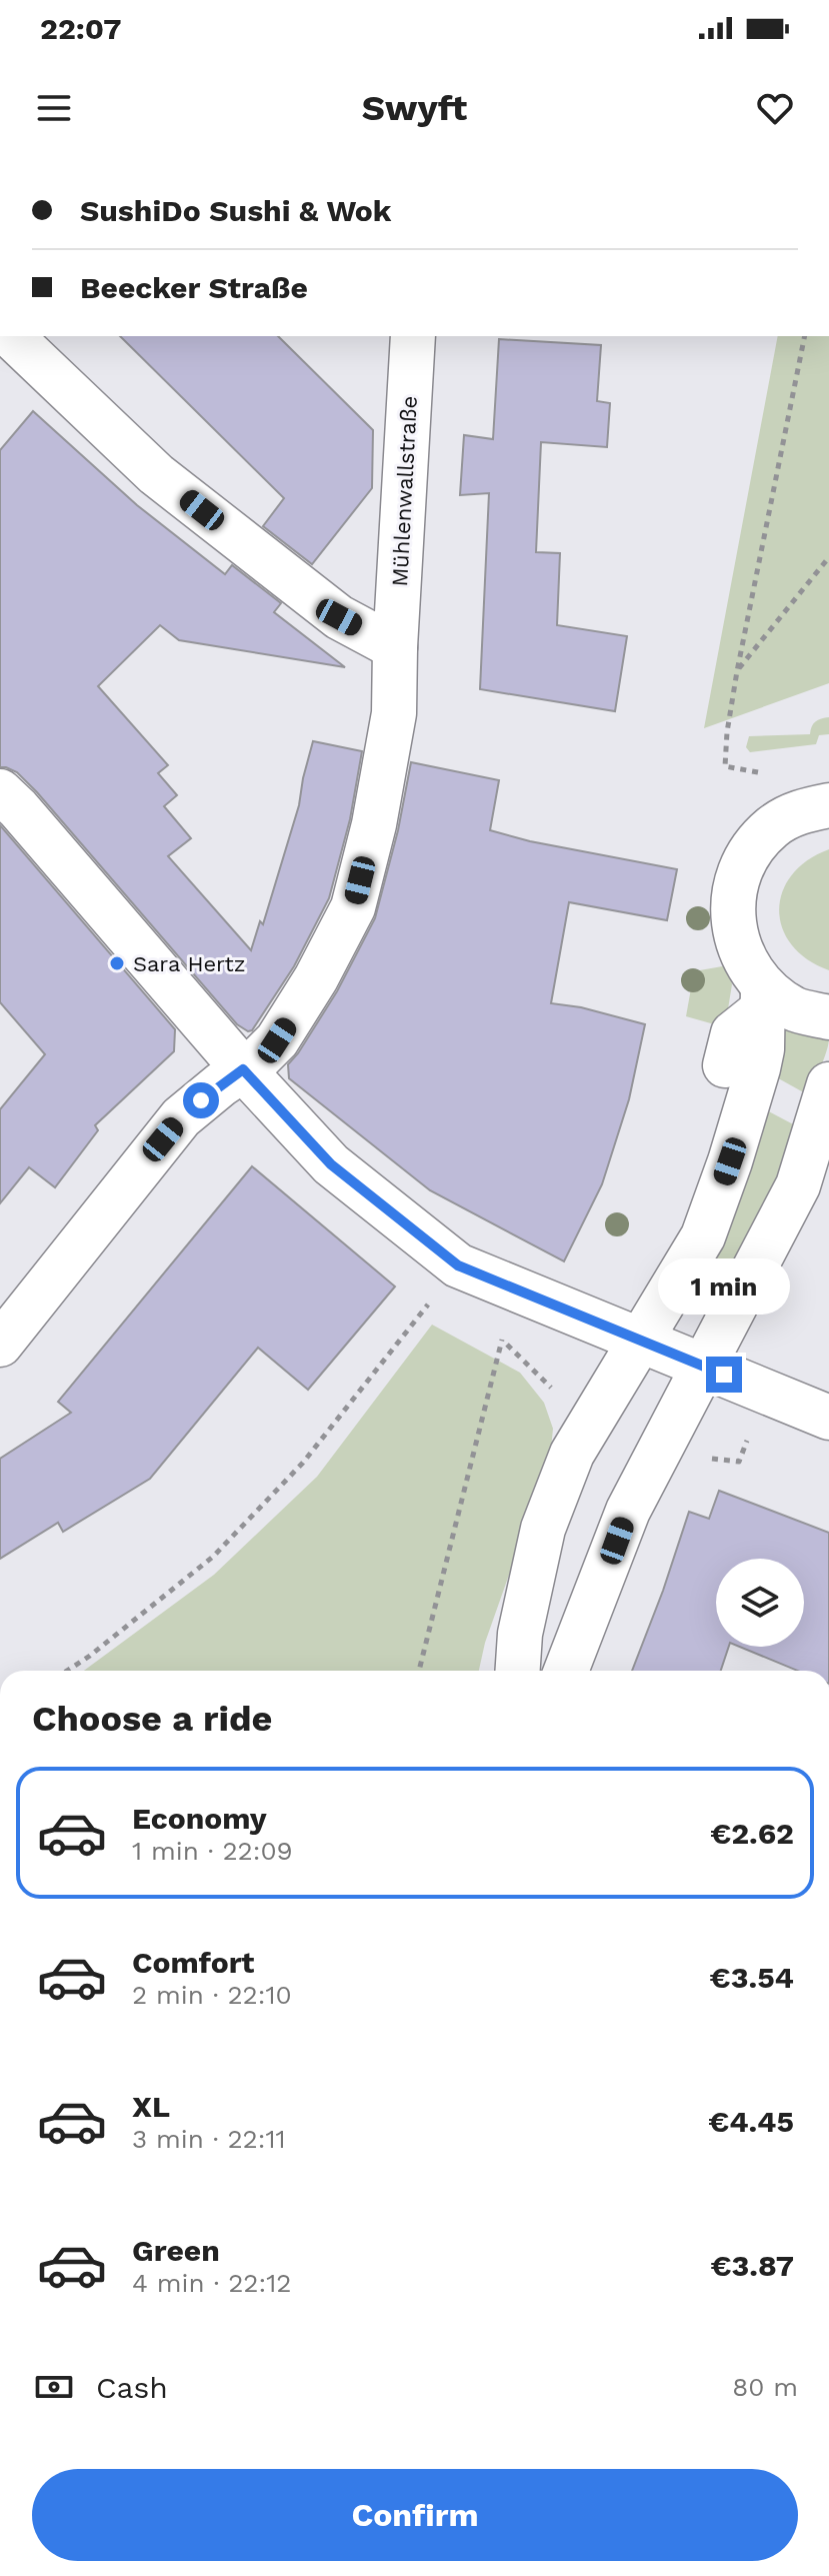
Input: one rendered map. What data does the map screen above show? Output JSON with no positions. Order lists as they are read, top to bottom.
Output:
{
  "streets": {
    "street": ["Mühlenwallstraße"]
  },
  "places": ["Sara Hertz"],
  "page": {
    "status": "22:07",
    "header": "Swyft",
    "banner": ["SushiDo Sushi & Wok", "Beecker Straße"],
    "bubble": "1 min",
    "heading": "Choose a ride",
    "list": [
      {
        "name": "Economy",
        "note": "1 min · 22:09",
        "value": "€2.62"
      },
      {
        "name": "Comfort",
        "note": "2 min · 22:10",
        "value": "€3.54"
      },
      {
        "name": "XL",
        "note": "3 min · 22:11",
        "value": "€4.45"
      },
      {
        "name": "Green",
        "note": "4 min · 22:12",
        "value": "€3.87"
      }
    ],
    "pay": ["Cash", "80 m"],
    "buttons": "Confirm"
  }
}
